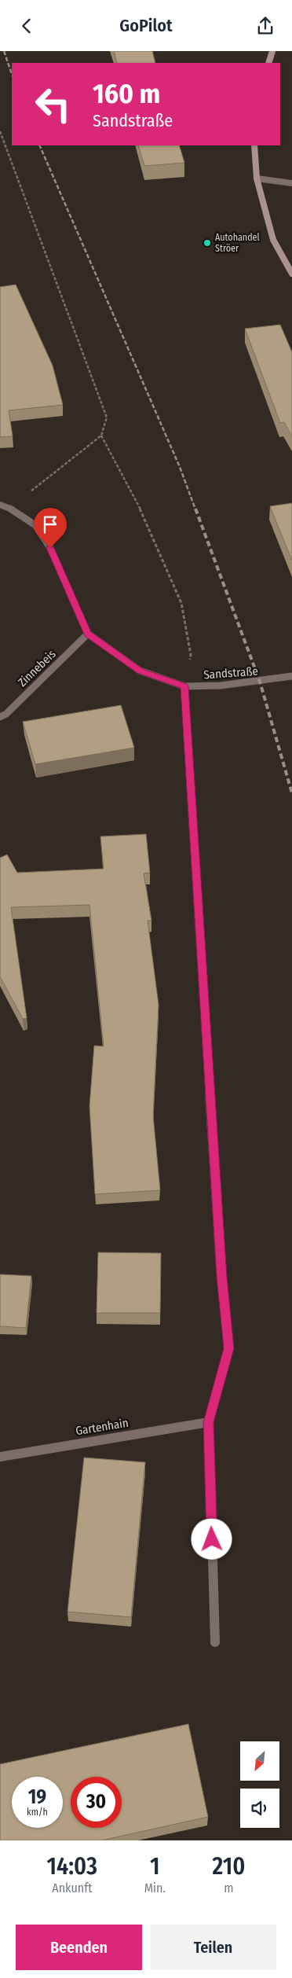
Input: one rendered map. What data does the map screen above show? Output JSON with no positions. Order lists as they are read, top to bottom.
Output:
{
  "streets": {
    "street": ["Zinnebeis", "Sandstraße", "Gartenhain"]
  },
  "crossings": [
    ["Zinnebeis", "Sandstraße"]
  ],
  "places": ["Autohandel Ströer"],
  "north": "bottom left",
  "page": {
    "header": "GoPilot",
    "turn": ["160 m", "Sandstraße"],
    "speed": "19 km/h",
    "limit": "30",
    "eta": [
      "14:03",
      "Ankunft",
      "1",
      "Min.",
      "210",
      "m"
    ],
    "buttons": ["Beenden", "Teilen"]
  }
}
